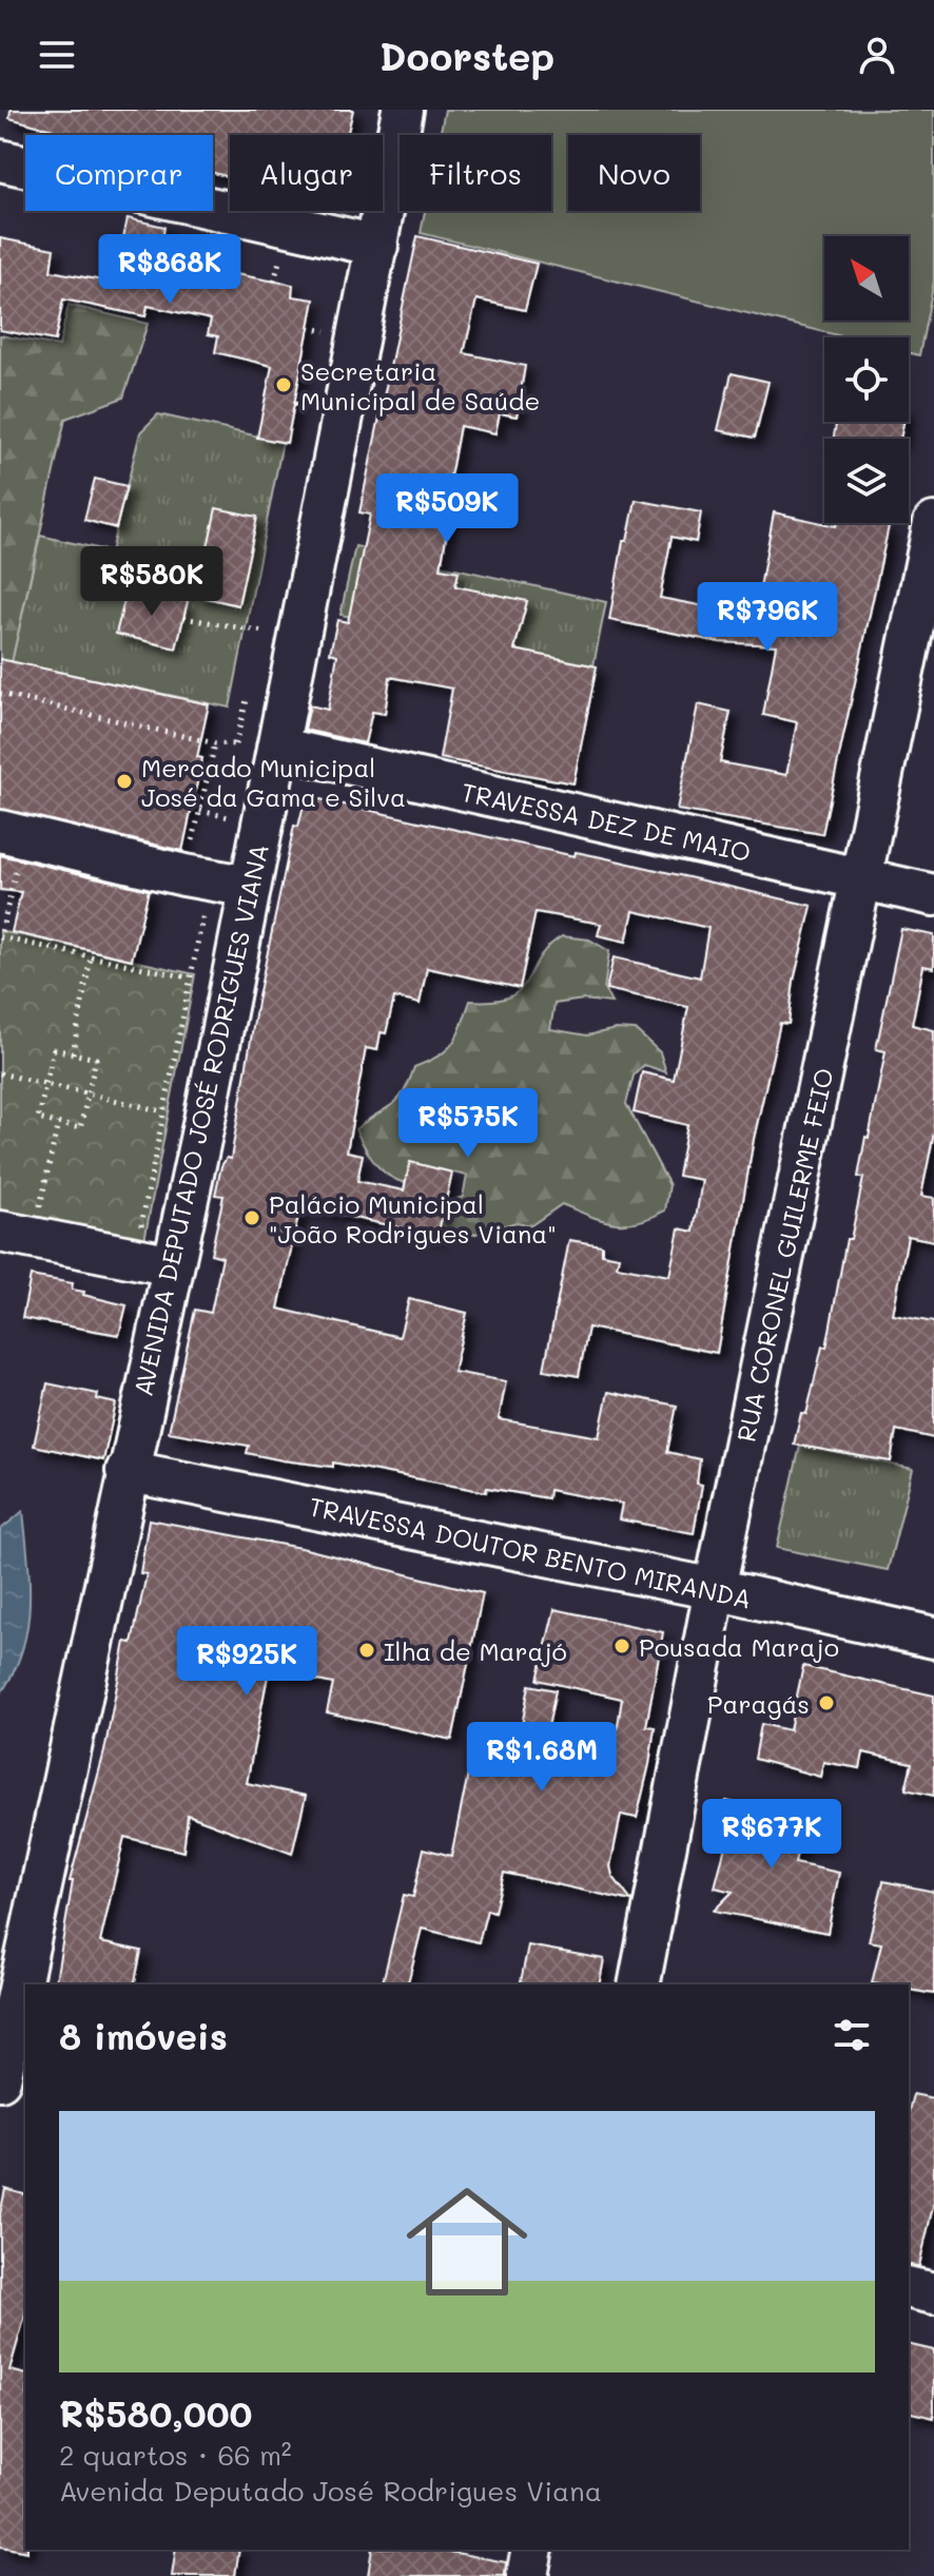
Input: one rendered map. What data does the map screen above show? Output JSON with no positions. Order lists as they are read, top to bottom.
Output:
{
  "streets": {
    "street": [
      "TRAVESSA DEZ DE MAIO",
      "AVENIDA DEPUTADO JOSÉ RODRIGUES VIANA",
      "RUA CORONEL GUILERME FEIO",
      "TRAVESSA DOUTOR BENTO MIRANDA"
    ]
  },
  "crossings": [
    ["TRAVESSA DEZ DE MAIO", "AVENIDA DEPUTADO JOSÉ RODRIGUES VIANA"],
    ["TRAVESSA DEZ DE MAIO", "RUA CORONEL GUILERME FEIO"],
    ["AVENIDA DEPUTADO JOSÉ RODRIGUES VIANA", "TRAVESSA DOUTOR BENTO MIRANDA"],
    ["RUA CORONEL GUILERME FEIO", "TRAVESSA DOUTOR BENTO MIRANDA"]
  ],
  "places": [
    "Secretaria Municipal de Saúde",
    "Mercado Municipal José da Gama e Silva",
    "Palácio Municipal \"João Rodrigues Viana\"",
    "Pousada Marajo",
    "Ilha de Marajó",
    "Paragás"
  ],
  "north": "top left",
  "page": {
    "header": "Doorstep",
    "chip": [
      "Comprar",
      "Alugar",
      "Filtros",
      "Novo"
    ],
    "price": [
      "R$868K",
      "R$509K",
      "R$580K",
      "R$796K",
      "R$575K",
      "R$925K",
      "R$1.68M",
      "R$677K"
    ],
    "heading": "8 imóveis",
    "list": [
      {
        "name": "R$580,000",
        "note": "2 quartos · 66 m² · Avenida Deputado José Rodrigues Viana"
      }
    ]
  }
}
